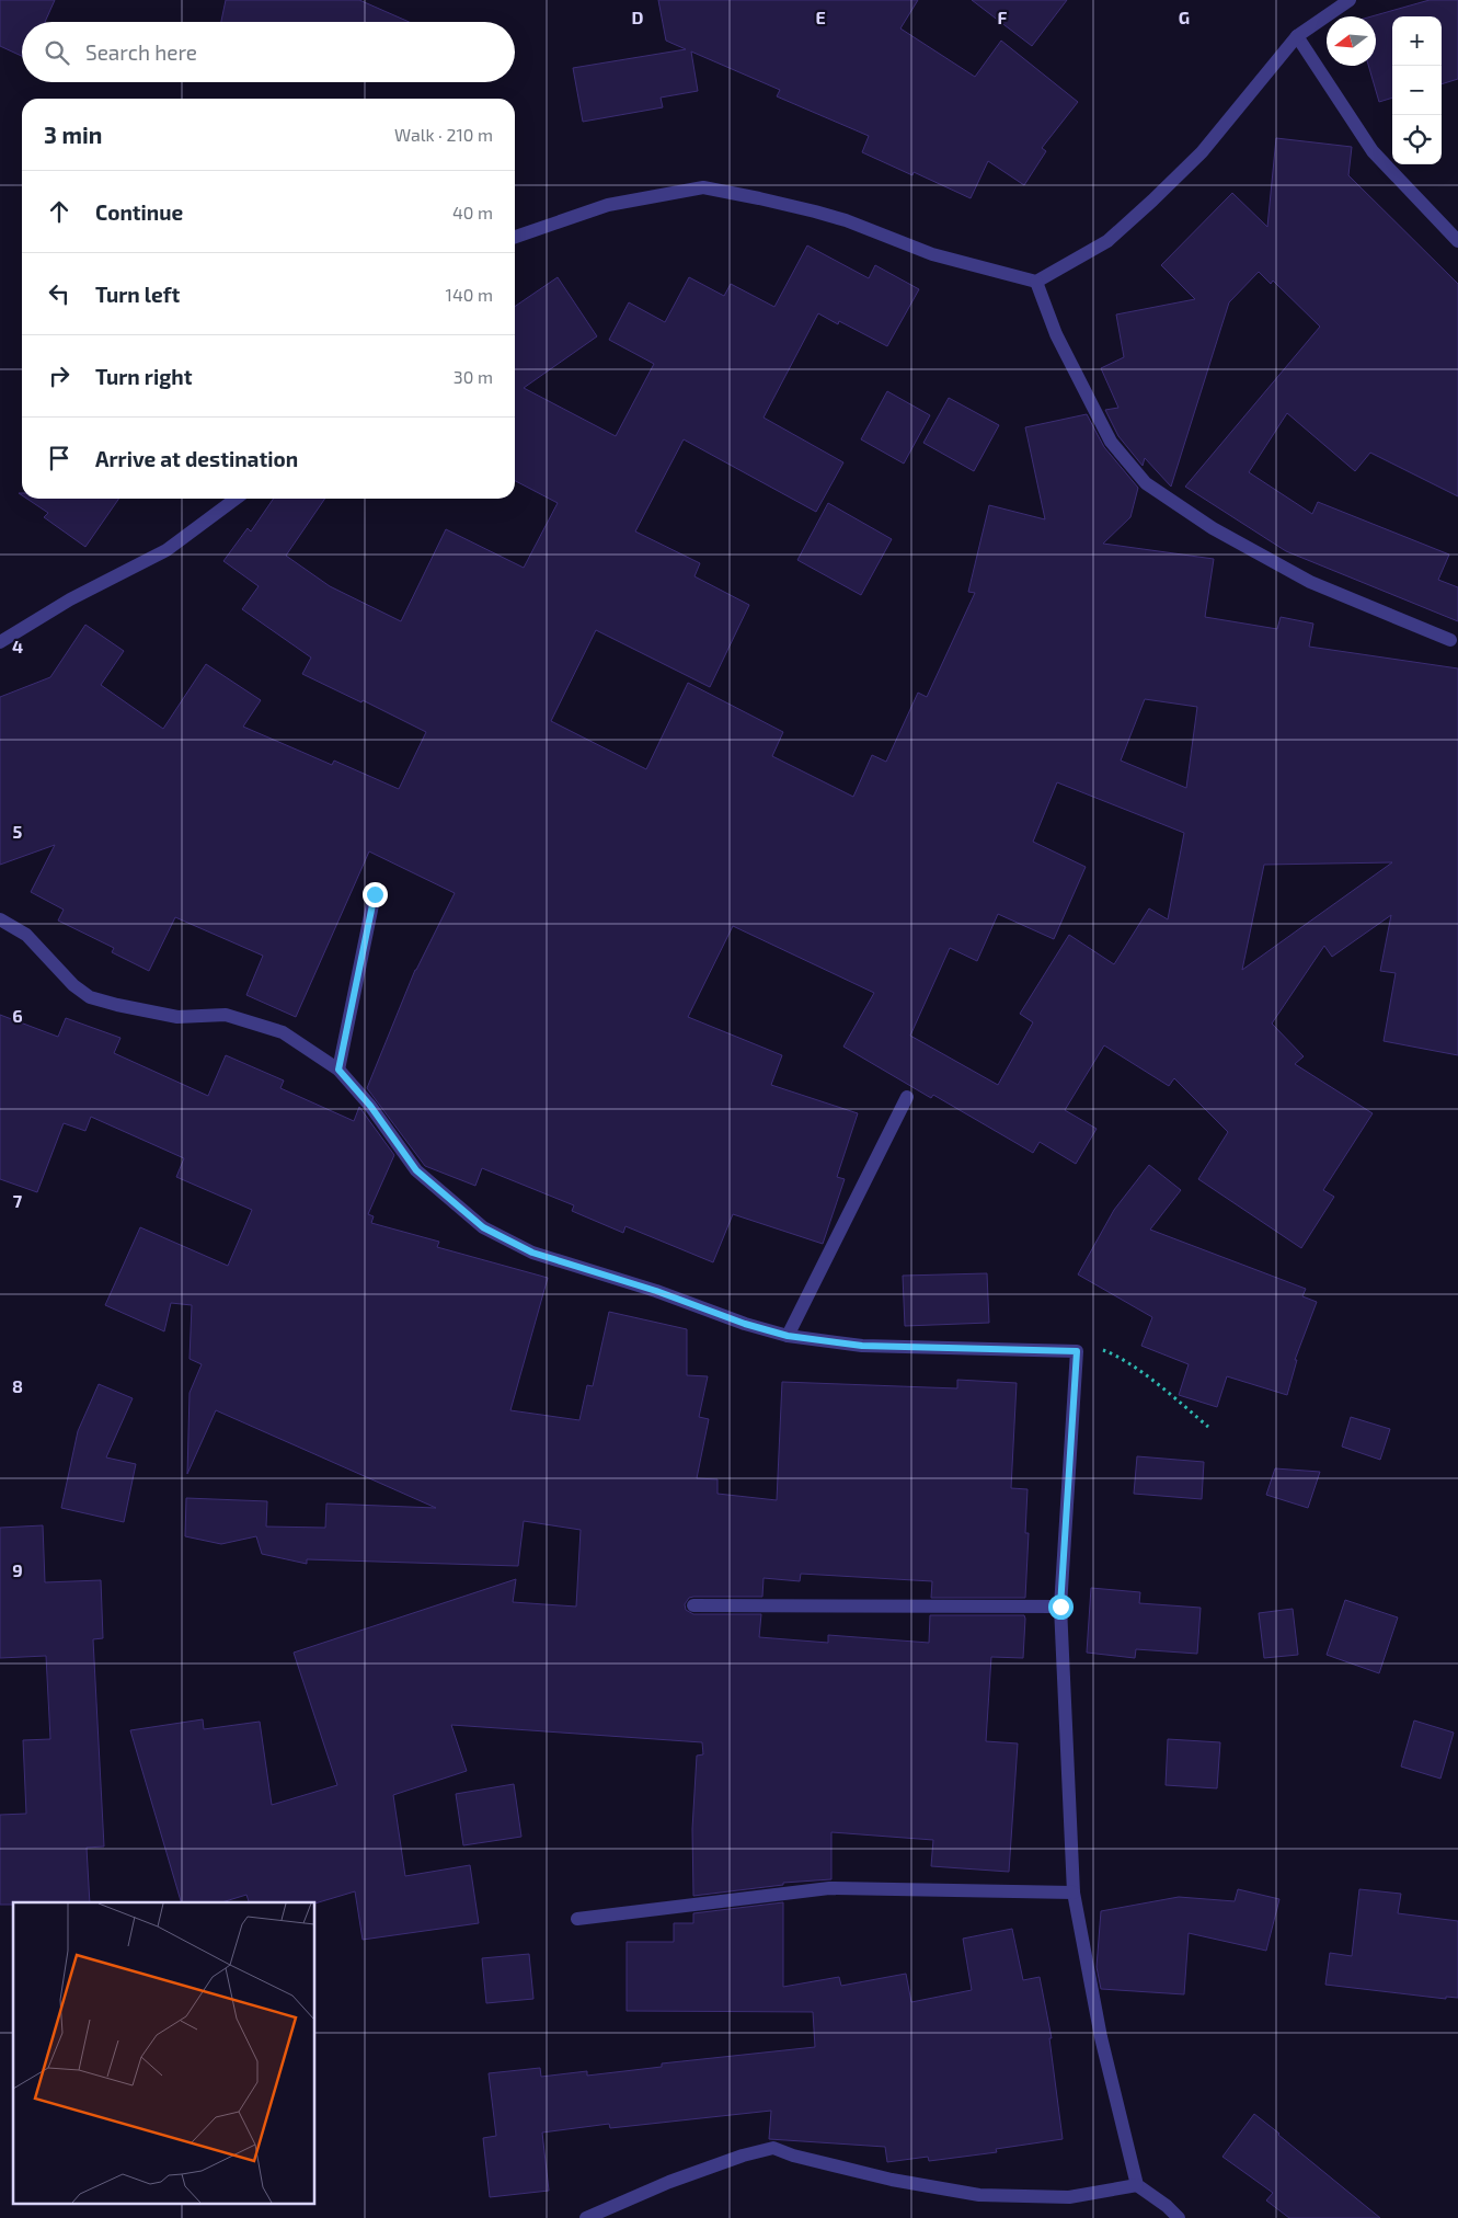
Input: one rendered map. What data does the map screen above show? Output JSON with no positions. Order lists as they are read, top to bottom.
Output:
{
  "north": "left",
  "page": {
    "map_buttons": ["+", "−"],
    "search": "Search here",
    "heading": ["3 min", "Walk · 210 m"],
    "list": [
      ["Continue", "40 m"],
      ["Turn left", "140 m"],
      ["Turn right", "30 m"],
      "Arrive at destination"
    ]
  },
  "grid": {
    "columns": [
      "D",
      "E",
      "F",
      "G"
    ],
    "rows": [
      "4",
      "5",
      "6",
      "7",
      "8",
      "9"
    ]
  }
}
